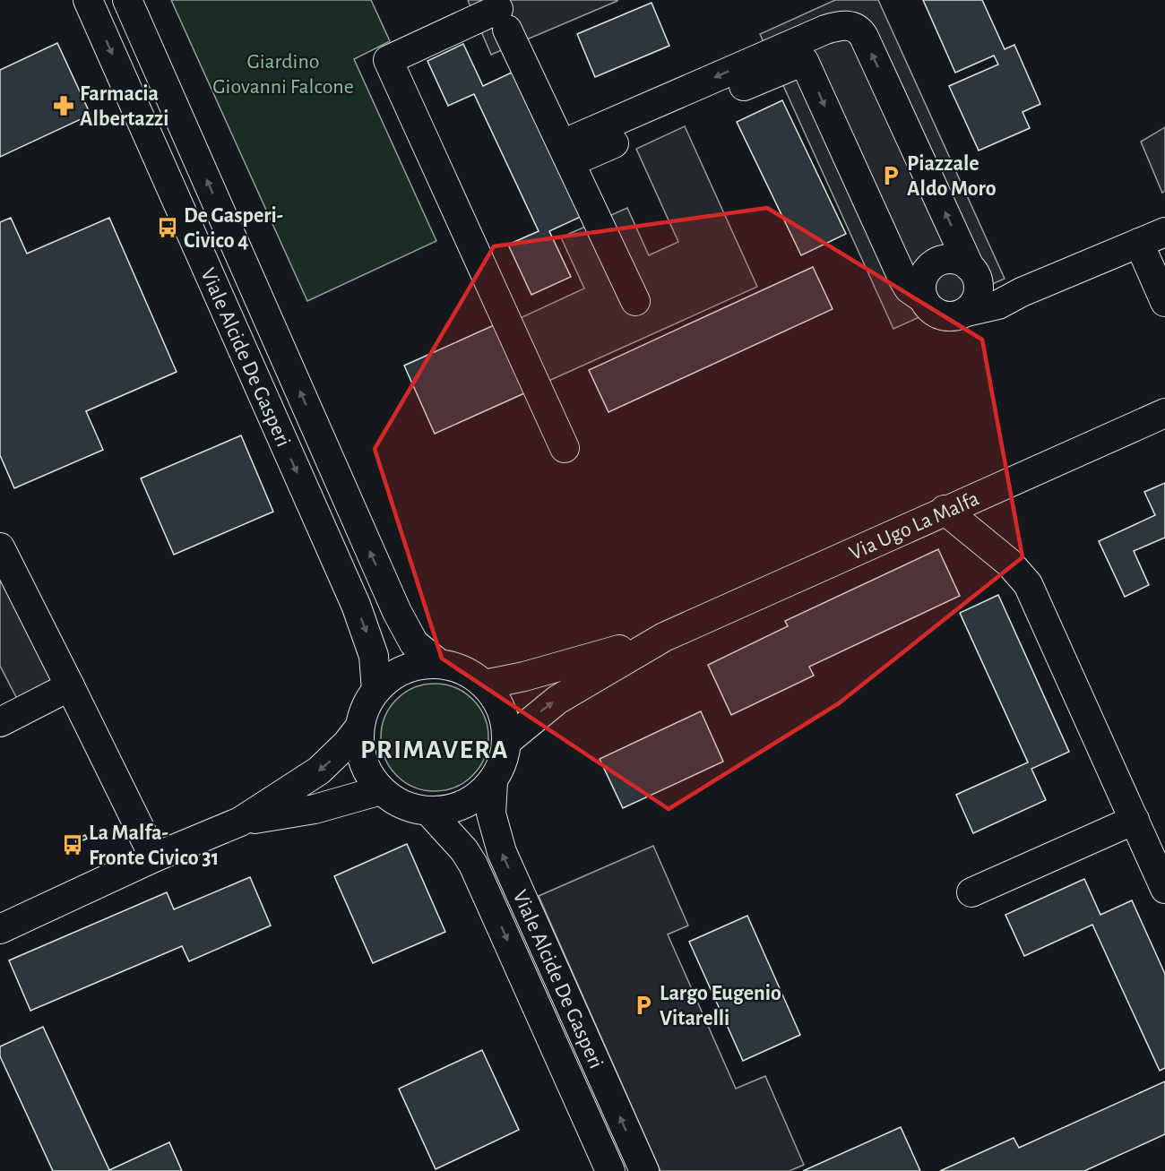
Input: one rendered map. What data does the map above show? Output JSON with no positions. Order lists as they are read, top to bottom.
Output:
{
  "streets": {
    "street": ["Viale Alcide De Gasperi", "Via Ugo La Malfa"]
  },
  "crossings": [
    ["Viale Alcide De Gasperi", "Via Ugo La Malfa"]
  ],
  "districts": ["PRIMAVERA"],
  "parks": ["Giardino Giovanni Falcone"],
  "places": {
    "pharmacy": ["Farmacia Albertazzi"],
    "parking": ["Piazzale Aldo Moro", "Largo Eugenio Vitarelli"],
    "bus stop": ["De Gasperi- Civico 4", "La Malfa- Fronte Civico 31"]
  }
}
